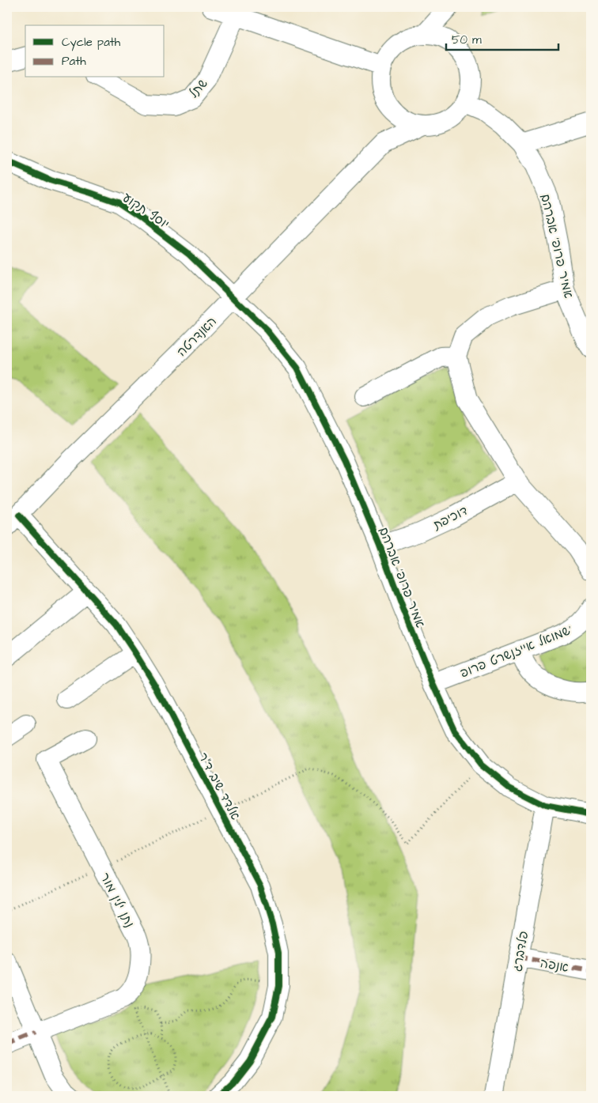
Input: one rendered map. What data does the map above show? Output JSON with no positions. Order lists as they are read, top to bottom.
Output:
{
  "streets": {
    "street": [
      "שתל",
      "יוסף תקוע",
      "אמיר פרופ' אברהם",
      "האנדרטה",
      "דוכיפת",
      "שמואל אייזנשרט פרופ'",
      "אלדד שיב ד\"ר",
      "נתן ילין מור",
      "פלדברג",
      "אנפה"
    ]
  },
  "crossings": [
    ["יוסף תקוע", "אמיר פרופ' אברהם"],
    ["יוסף תקוע", "האנדרטה"],
    ["אמיר פרופ' אברהם", "האנדרטה"],
    ["אמיר פרופ' אברהם", "דוכיפת"],
    ["אמיר פרופ' אברהם", "שמואל אייזנשרט פרופ'"],
    ["אמיר פרופ' אברהם", "פלדברג"],
    ["האנדרטה", "אלדד שיב ד\"ר"],
    ["פלדברג", "אנפה"]
  ],
  "legend": ["Cycle path", "Path"],
  "scale_bar": "50 m"
}
